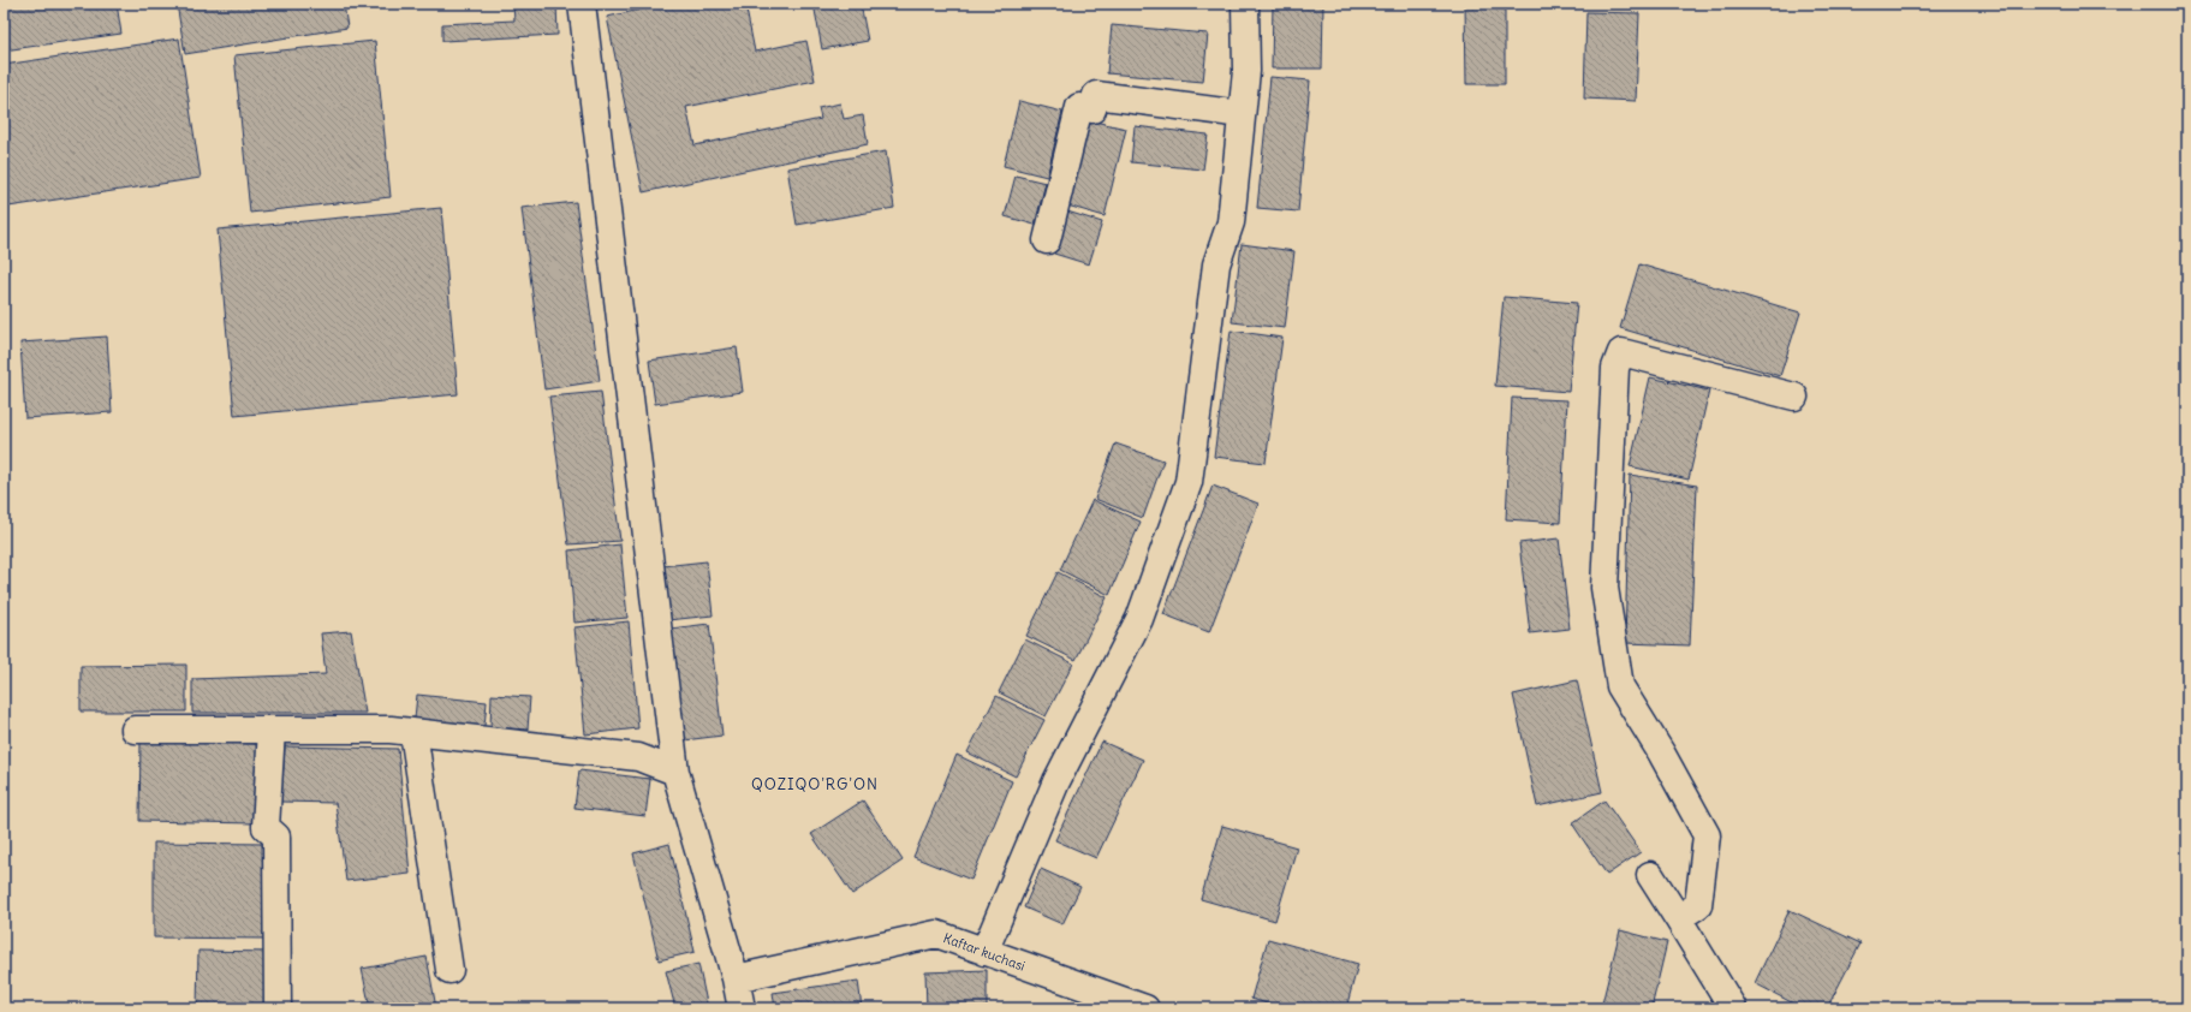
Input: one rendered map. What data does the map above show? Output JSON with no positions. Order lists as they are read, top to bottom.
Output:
{
  "streets": {
    "street": ["Kaftar kuchasi"]
  },
  "districts": ["QOZIQO'RG'ON"]
}
